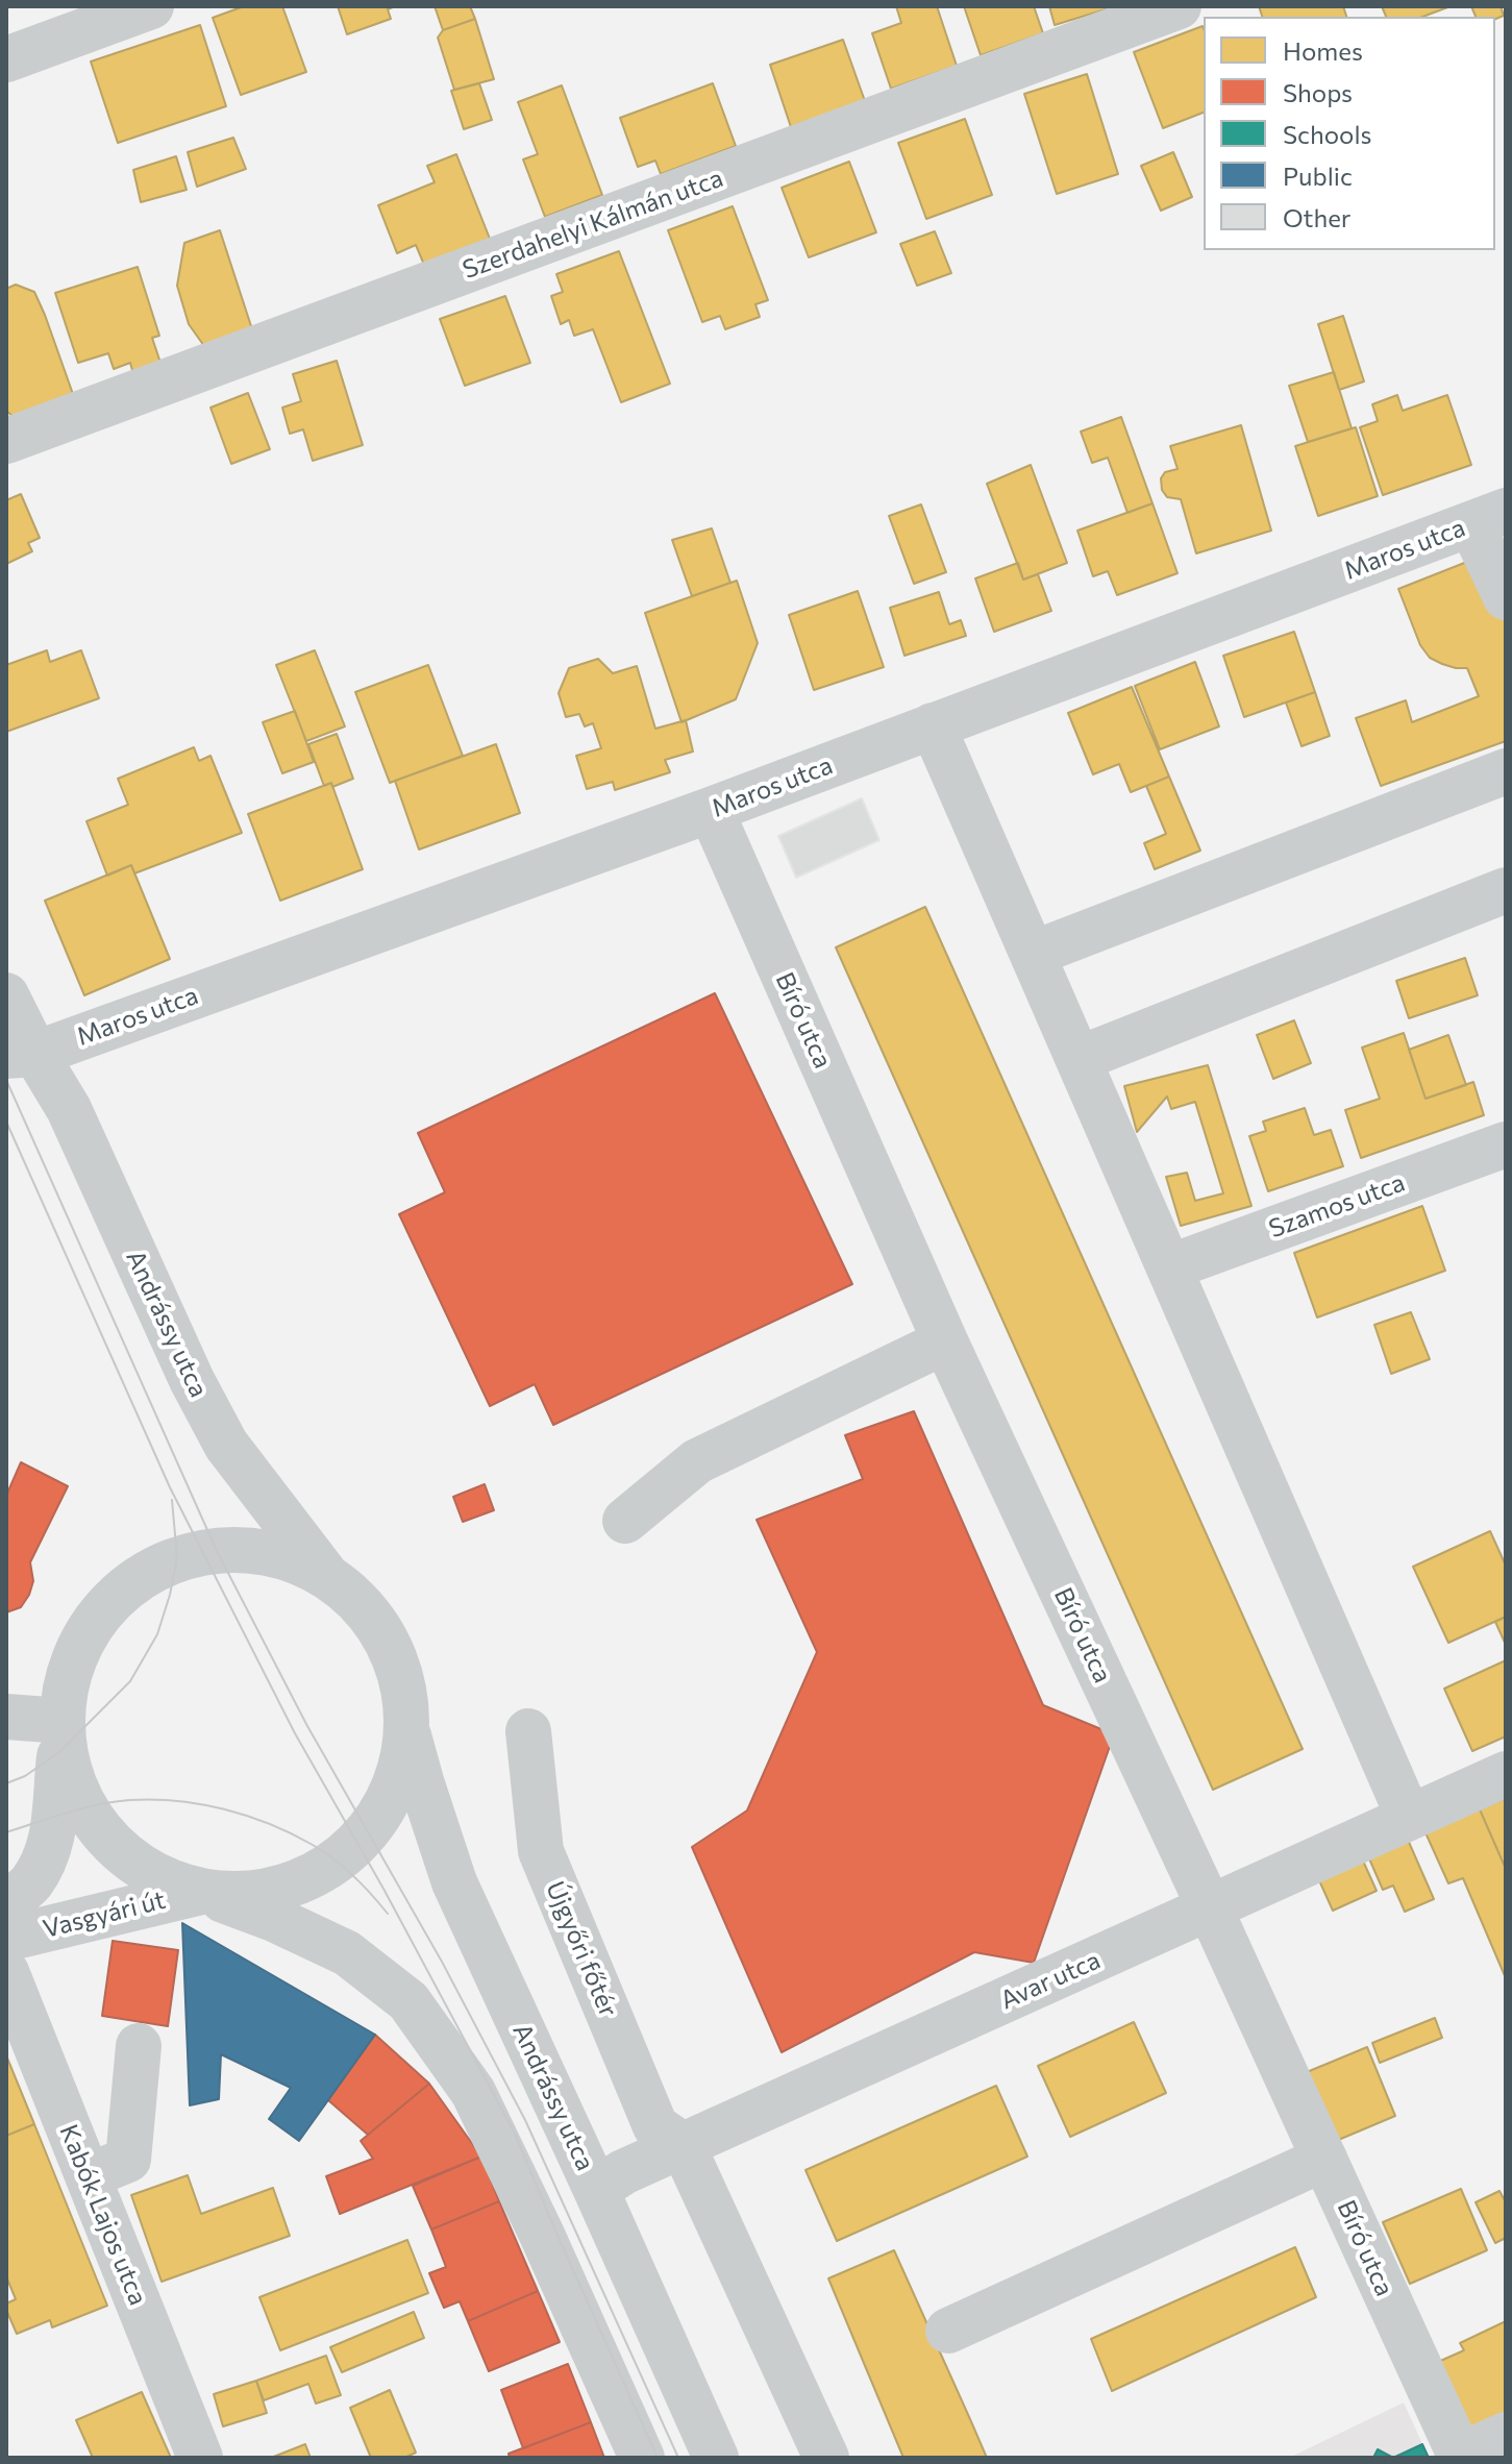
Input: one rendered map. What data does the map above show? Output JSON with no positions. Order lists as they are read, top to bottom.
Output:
{
  "streets": {
    "street": [
      "Szerdahelyi Kálmán utca",
      "Maros utca",
      "Bíró utca",
      "Szamos utca",
      "Andrássy utca",
      "Vasgyári út",
      "Újgyőri főtér",
      "Avar utca",
      "Kabók Lajos utca"
    ]
  },
  "crossings": [
    ["Maros utca", "Bíró utca"],
    ["Maros utca", "Andrássy utca"],
    ["Bíró utca", "Avar utca"],
    ["Andrássy utca", "Avar utca"],
    ["Újgyőri főtér", "Avar utca"]
  ],
  "legend": [
    "Homes",
    "Shops",
    "Schools",
    "Public",
    "Other"
  ]
}
